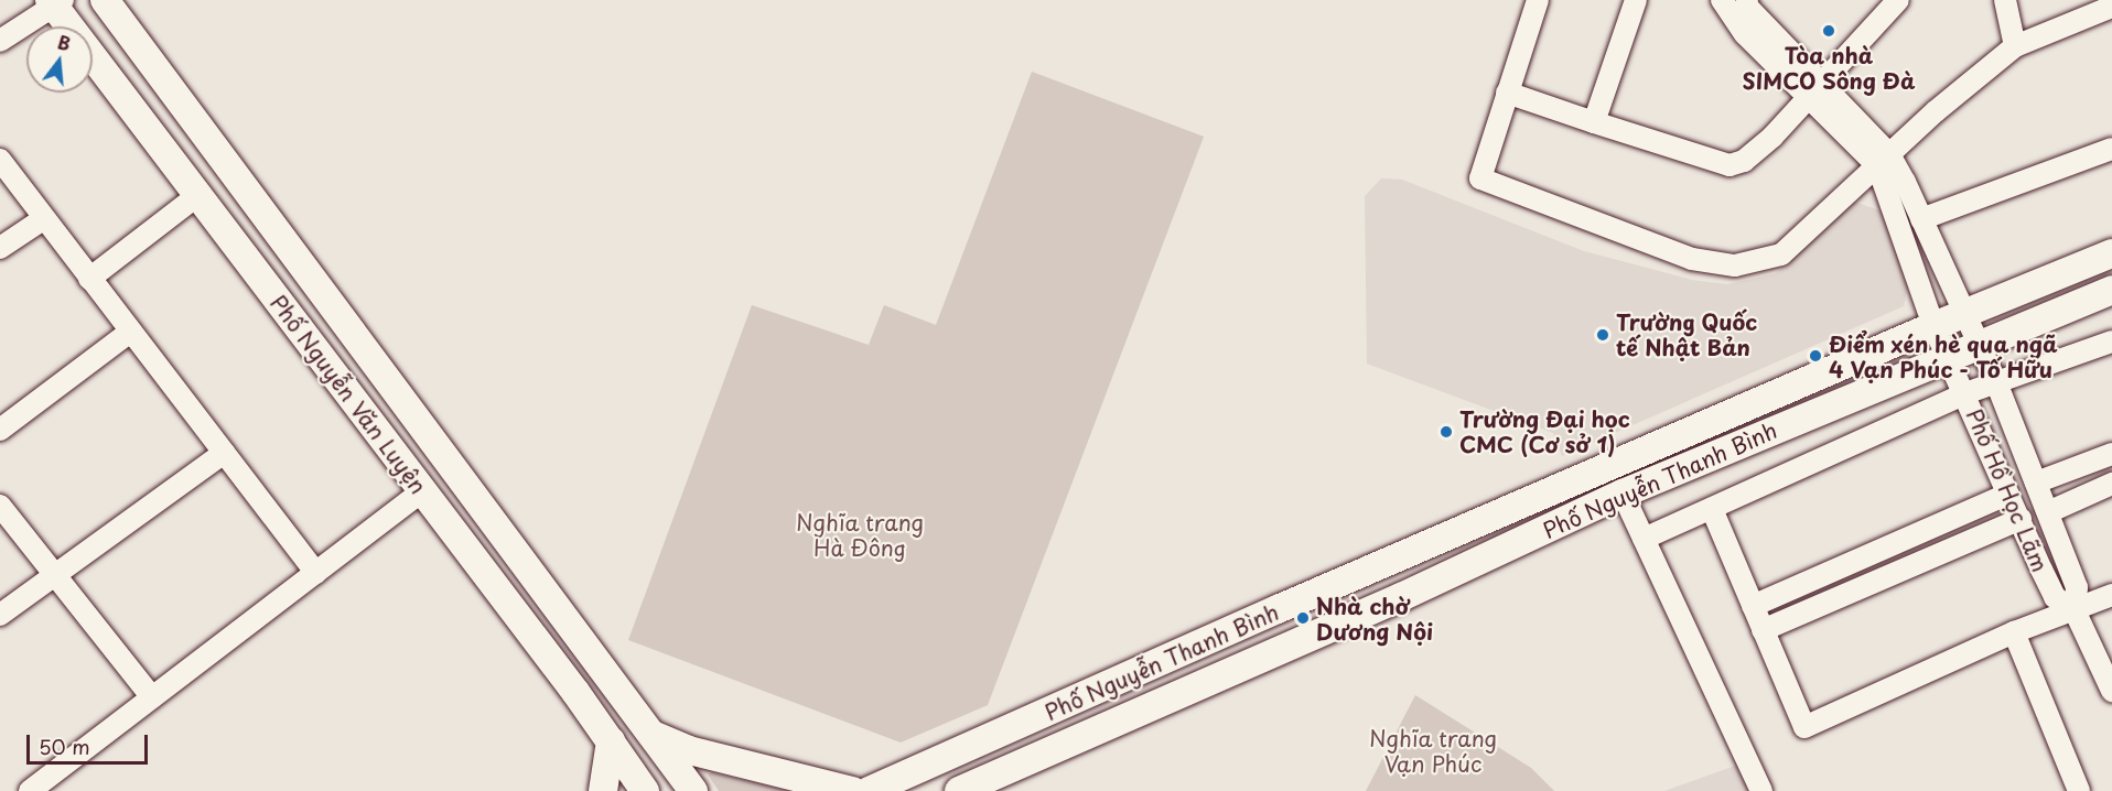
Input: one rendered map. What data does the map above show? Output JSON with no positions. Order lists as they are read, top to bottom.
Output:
{
  "streets": {
    "main road": ["Phố Nguyễn Văn Luyện", "Phố Nguyễn Thanh Bình"],
    "street": ["Phố Hồ Học Lãm"]
  },
  "crossings": [
    ["Phố Nguyễn Thanh Bình", "Phố Hồ Học Lãm"]
  ],
  "parks": ["Nghĩa trang Hà Đông", "Nghĩa trang Vạn Phúc"],
  "places": [
    "Tòa nhà SIMCO Sông Đà",
    "Trường Quốc tế Nhật Bản",
    "Điểm xén hè qua ngã 4 Vạn Phúc - Tố Hữu",
    "Trường Đại học CMC (Cơ sở 1)",
    "Nhà chờ Dương Nội"
  ],
  "scale_bar": "50 m",
  "north": "top"
}
